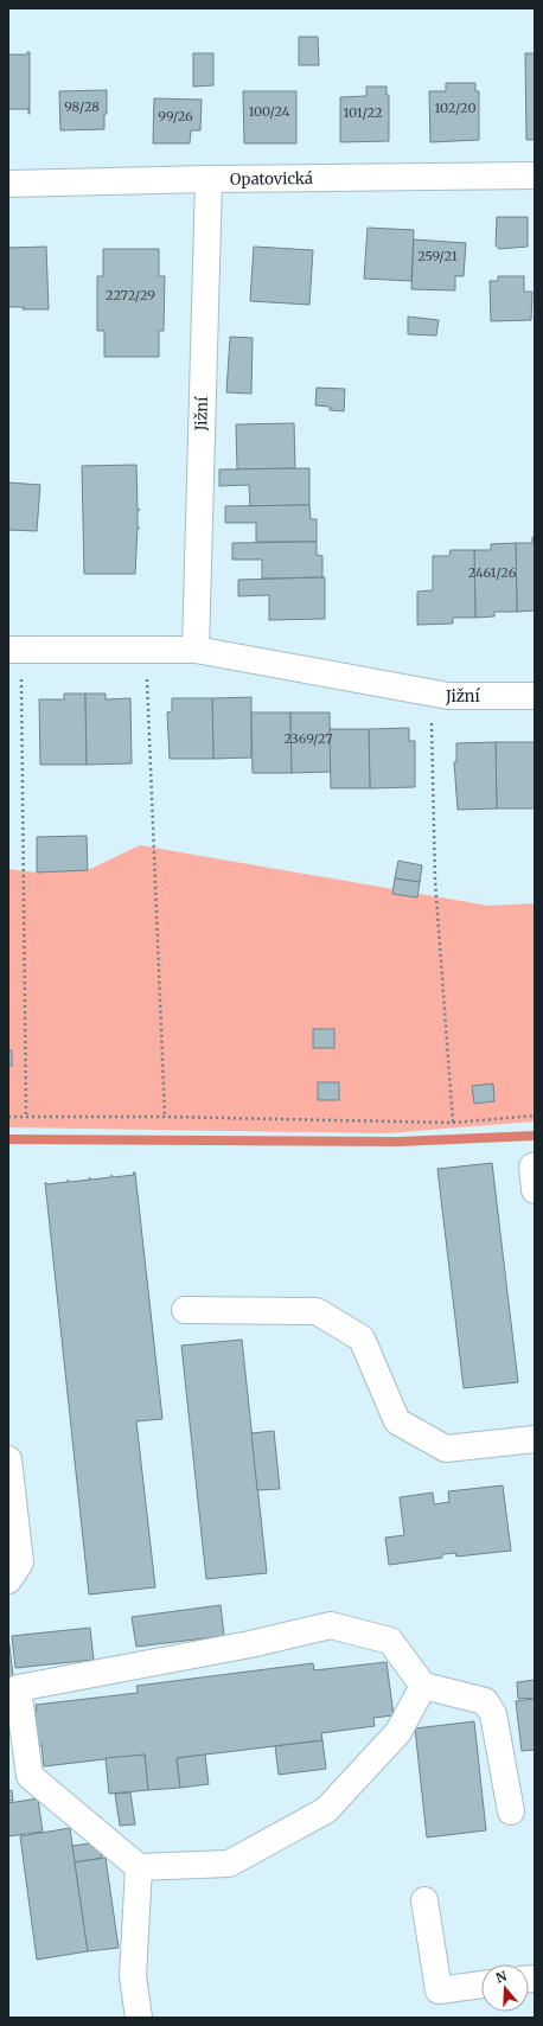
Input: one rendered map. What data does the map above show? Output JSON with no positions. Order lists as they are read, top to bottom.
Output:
{
  "streets": {
    "street": ["Opatovická", "Jižní"]
  },
  "crossings": [
    ["Opatovická", "Jižní"]
  ],
  "house_numbers": [
    "98/28",
    "102/20",
    "100/24",
    "101/22",
    "99/26",
    "259/21",
    "2272/29",
    "2461/26",
    "2369/27"
  ],
  "north": "top"
}
